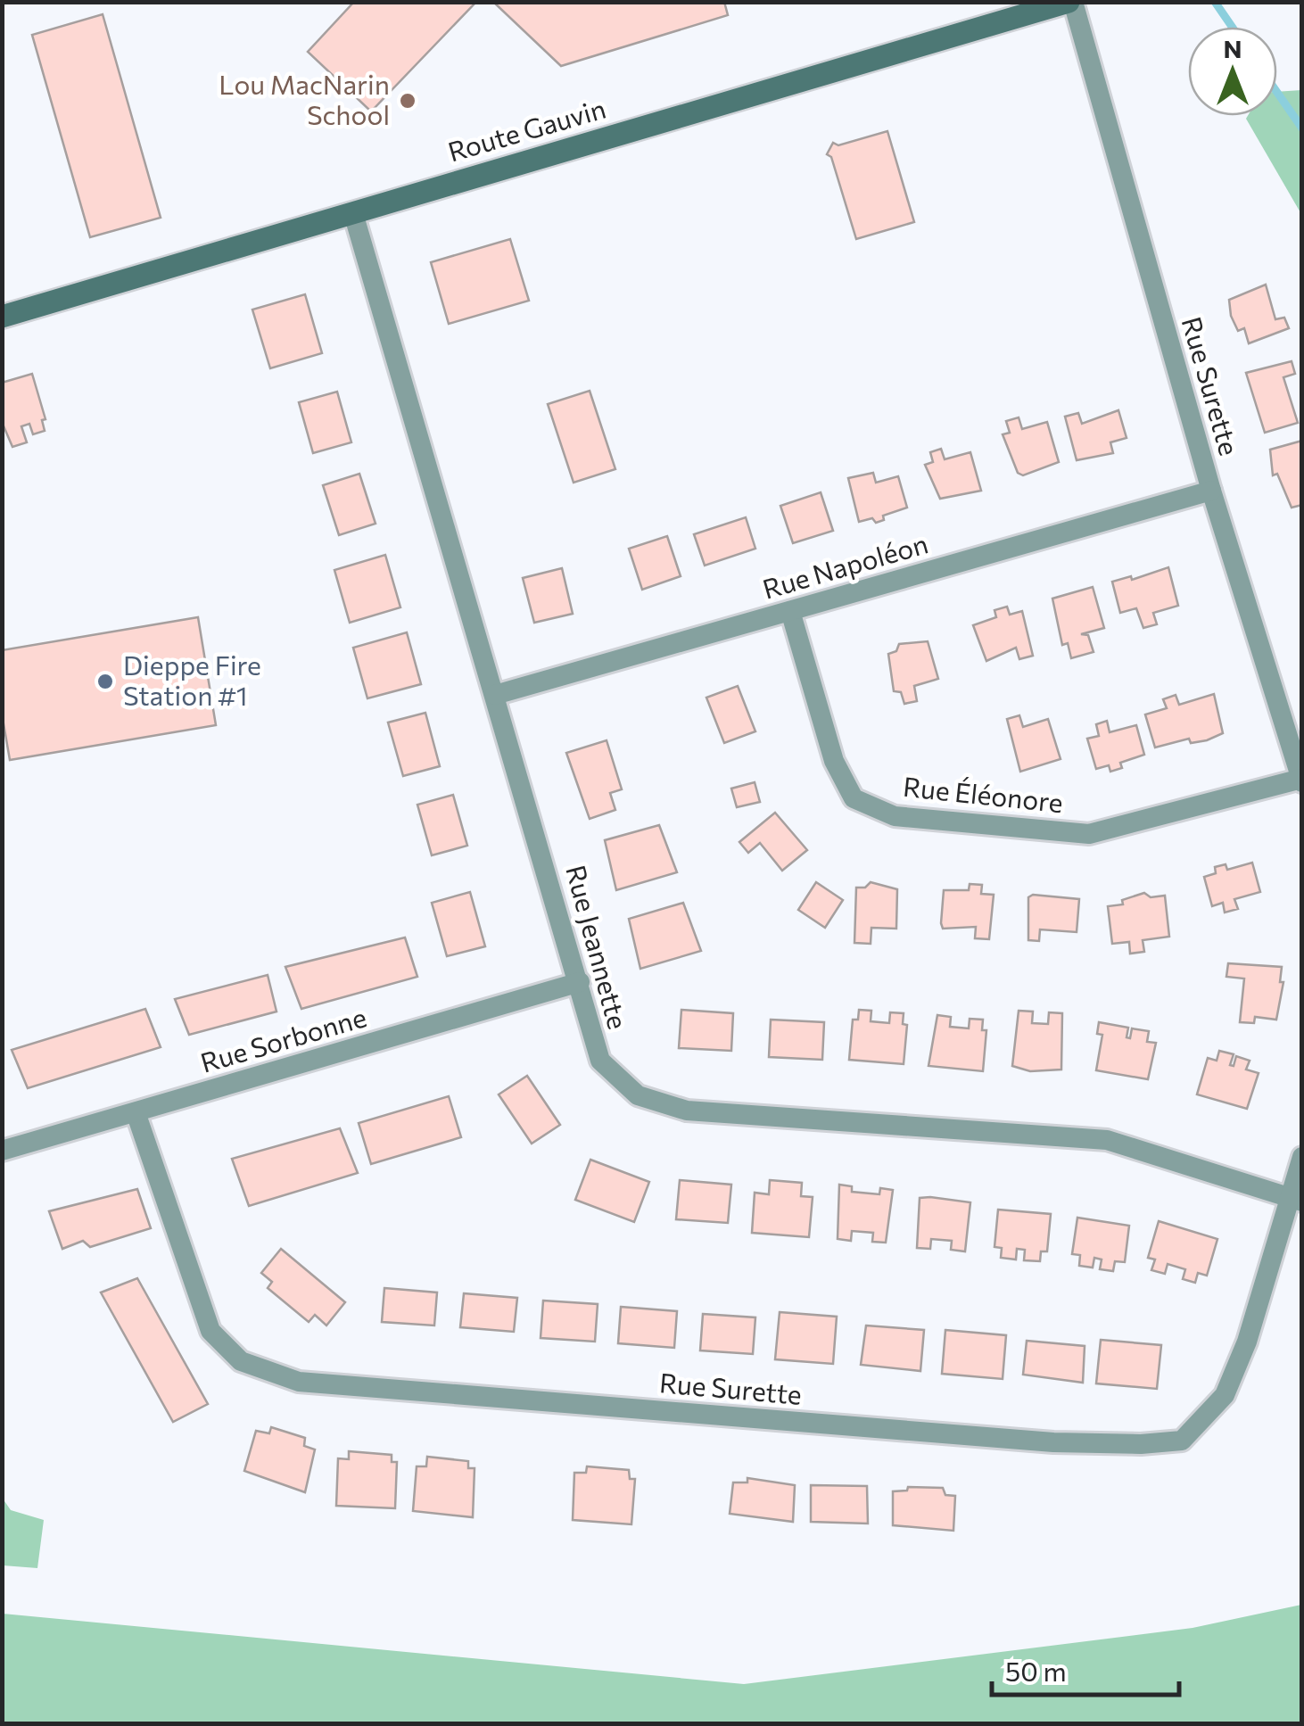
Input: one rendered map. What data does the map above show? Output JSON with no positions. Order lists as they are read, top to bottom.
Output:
{
  "streets": {
    "street": [
      "Route Gauvin",
      "Rue Surette",
      "Rue Napoléon",
      "Rue Éléonore",
      "Rue Jeannette",
      "Rue Sorbonne"
    ]
  },
  "crossings": [
    ["Route Gauvin", "Rue Surette"],
    ["Route Gauvin", "Rue Jeannette"],
    ["Rue Surette", "Rue Napoléon"],
    ["Rue Surette", "Rue Éléonore"],
    ["Rue Surette", "Rue Jeannette"],
    ["Rue Surette", "Rue Sorbonne"],
    ["Rue Napoléon", "Rue Éléonore"],
    ["Rue Napoléon", "Rue Jeannette"],
    ["Rue Jeannette", "Rue Sorbonne"]
  ],
  "places": ["Lou MacNarin School", "Dieppe Fire Station #1"],
  "scale_bar": "50 m",
  "north": "top"
}
